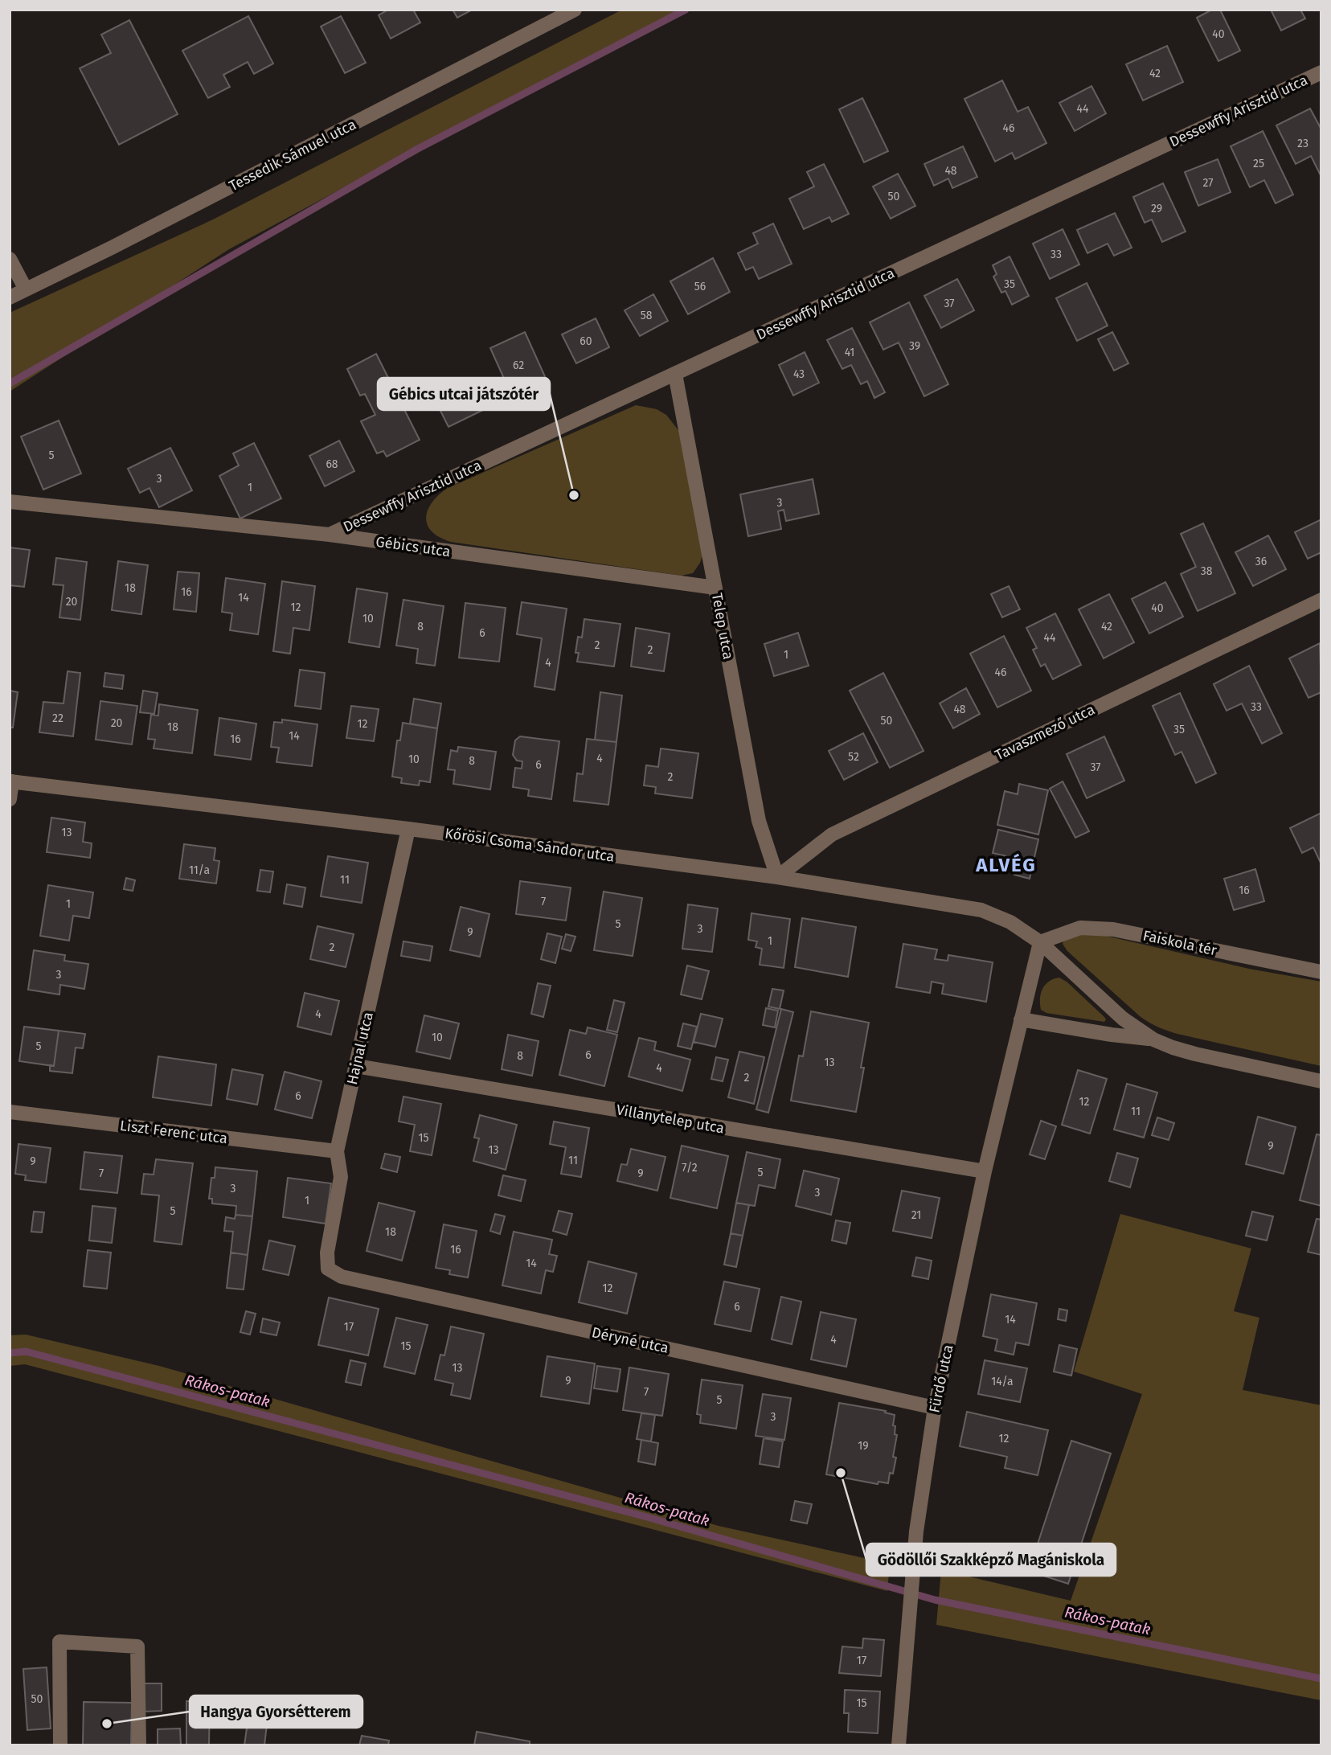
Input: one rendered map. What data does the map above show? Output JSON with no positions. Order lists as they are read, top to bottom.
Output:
{
  "streets": {
    "street": [
      "Dessewffy Arisztid utca",
      "Tessedik Sámuel utca",
      "Gébics utca",
      "Telep utca",
      "Tavaszmező utca",
      "Kőrösi Csoma Sándor utca",
      "Faiskola tér",
      "Hajnal utca",
      "Villanytelep utca",
      "Liszt Ferenc utca",
      "Déryné utca",
      "Fürdő utca"
    ]
  },
  "crossings": [
    ["Dessewffy Arisztid utca", "Gébics utca"],
    ["Dessewffy Arisztid utca", "Telep utca"],
    ["Gébics utca", "Telep utca"],
    ["Telep utca", "Tavaszmező utca"],
    ["Telep utca", "Kőrösi Csoma Sándor utca"],
    ["Tavaszmező utca", "Kőrösi Csoma Sándor utca"],
    ["Kőrösi Csoma Sándor utca", "Faiskola tér"],
    ["Kőrösi Csoma Sándor utca", "Hajnal utca"],
    ["Hajnal utca", "Villanytelep utca"],
    ["Hajnal utca", "Liszt Ferenc utca"],
    ["Hajnal utca", "Déryné utca"],
    ["Villanytelep utca", "Fürdő utca"],
    ["Déryné utca", "Fürdő utca"]
  ],
  "districts": ["ALVÉG"],
  "water": ["Rákos-patak"],
  "places": ["Gébics utcai játszótér", "Gödöllői Szakképző Magániskola", "Hangya Gyorsétterem"],
  "house_numbers": [
    "40",
    "42",
    "44",
    "46",
    "23",
    "25",
    "48",
    "27",
    "50",
    "29",
    "33",
    "35",
    "56",
    "37",
    "58",
    "60",
    "39",
    "41",
    "62",
    "43",
    "5",
    "68",
    "3",
    "1",
    "3",
    "36",
    "38",
    "18",
    "16",
    "14",
    "20",
    "12",
    "40",
    "10",
    "8",
    "42",
    "6",
    "44",
    "2",
    "2",
    "1",
    "4",
    "46",
    "33",
    "48",
    "22",
    "50",
    "20",
    "12",
    "18",
    "35",
    "14",
    "16",
    "52",
    "4",
    "10",
    "8",
    "6",
    "37",
    "2",
    "13",
    "11/a",
    "11",
    "16",
    "7",
    "1",
    "5",
    "3",
    "9",
    "1",
    "2",
    "3",
    "4",
    "10",
    "5",
    "6",
    "8",
    "13",
    "4",
    "2",
    "6",
    "12",
    "11",
    "15",
    "9",
    "13",
    "11",
    "9",
    "7/2",
    "5",
    "7",
    "9",
    "3",
    "3",
    "1",
    "5",
    "21",
    "18",
    "16",
    "14",
    "12",
    "6",
    "14",
    "17",
    "4",
    "15",
    "13",
    "9",
    "14/a",
    "7",
    "5",
    "3",
    "12",
    "19",
    "17",
    "50",
    "15"
  ]
}
